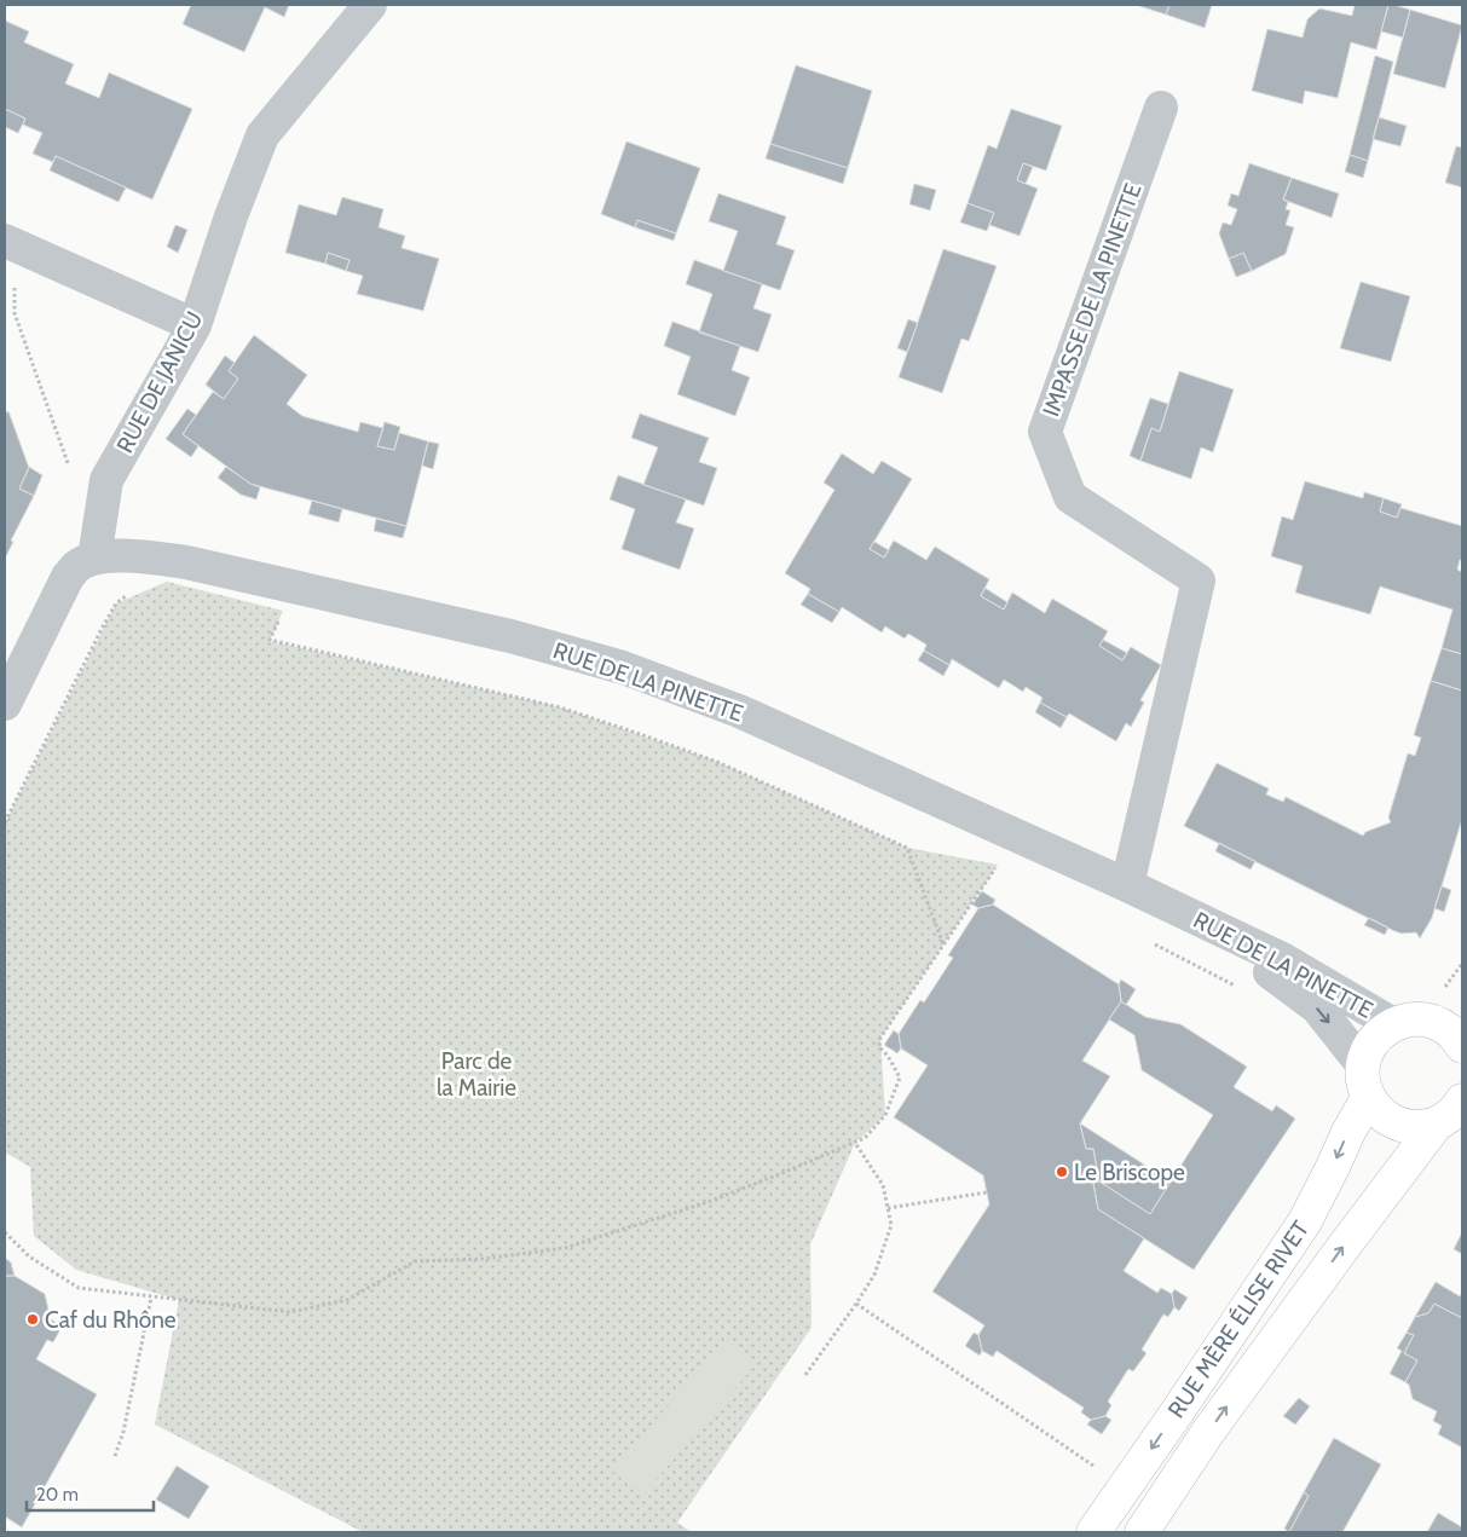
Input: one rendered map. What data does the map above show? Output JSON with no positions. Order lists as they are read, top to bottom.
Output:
{
  "streets": {
    "street": [
      "IMPASSE DE LA PINETTE",
      "RUE DE JANICU",
      "RUE DE LA PINETTE",
      "RUE MÈRE ÉLISE RIVET"
    ]
  },
  "crossings": [
    ["IMPASSE DE LA PINETTE", "RUE DE LA PINETTE"],
    ["RUE DE JANICU", "RUE DE LA PINETTE"]
  ],
  "parks": ["Parc de la Mairie"],
  "places": ["Le Briscope", "Caf du Rhône"],
  "scale_bar": "20 m"
}
